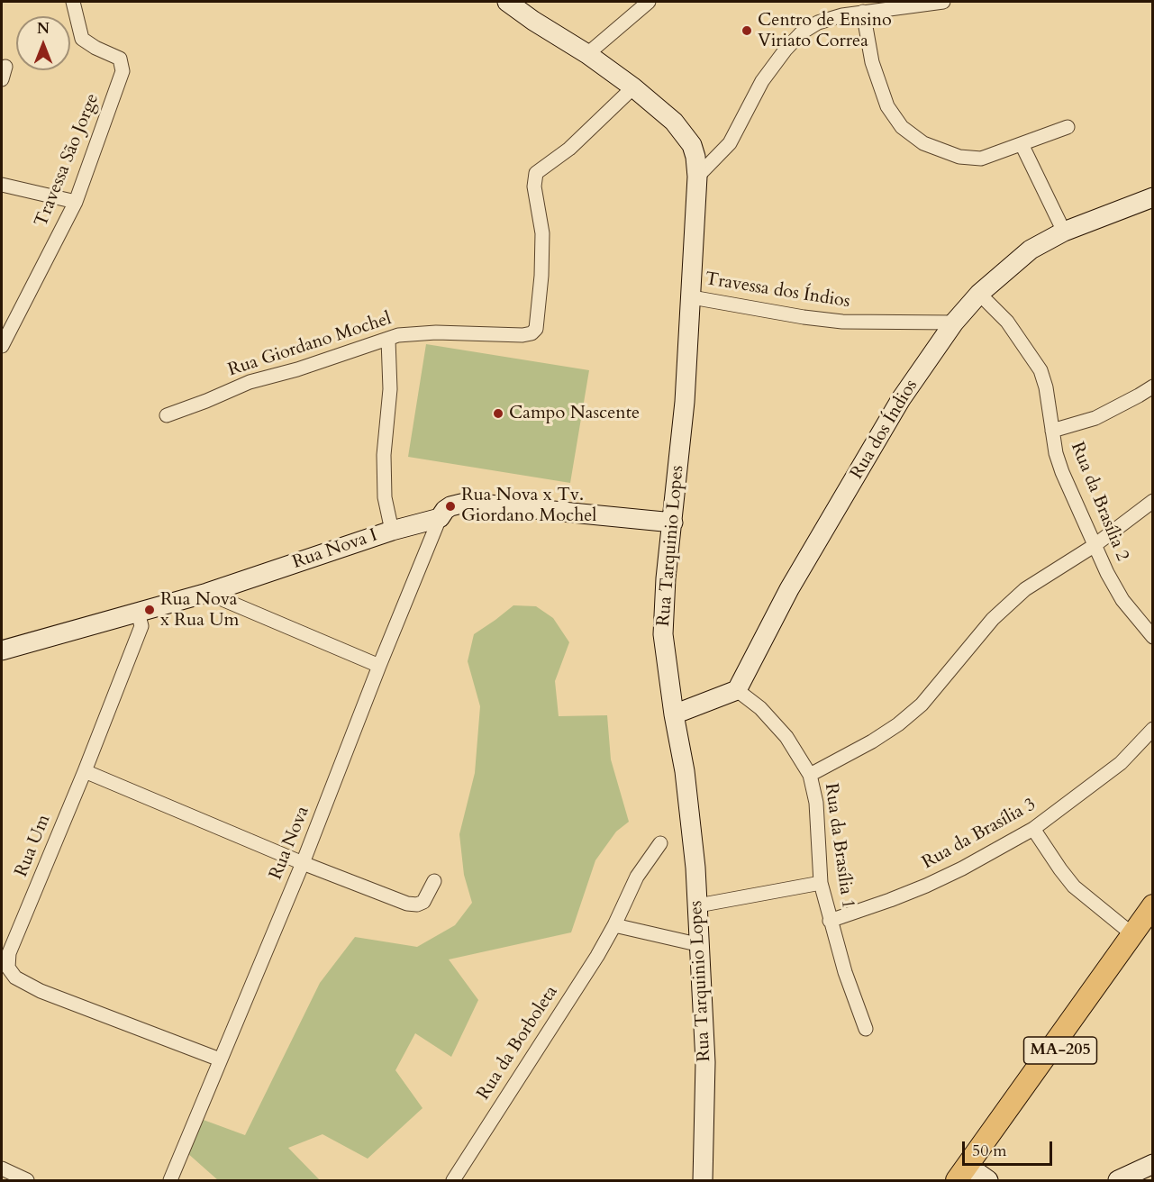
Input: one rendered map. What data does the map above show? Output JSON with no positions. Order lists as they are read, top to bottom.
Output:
{
  "streets": {
    "main road": ["MA-205"],
    "street": [
      "Travessa São Jorge",
      "Travessa dos Índios",
      "Rua Giordano Mochel",
      "Rua dos Índios",
      "Rua da Brasília 2",
      "Rua Tarquinio Lopes",
      "Rua Nova I",
      "Rua da Brasília 3",
      "Rua Nova",
      "Rua Um",
      "Rua da Brasília 1",
      "Rua da Borboleta"
    ]
  },
  "crossings": [
    ["Travessa dos Índios", "Rua dos Índios"],
    ["Travessa dos Índios", "Rua Tarquinio Lopes"],
    ["Rua Giordano Mochel", "Rua Tarquinio Lopes"],
    ["Rua dos Índios", "Rua da Brasília 2"],
    ["Rua dos Índios", "Rua da Brasília 1"],
    ["Rua Tarquinio Lopes", "Rua Nova I"],
    ["Rua Nova I", "Rua Nova"],
    ["Rua Nova I", "Rua Um"],
    ["Rua da Brasília 3", "Rua da Brasília 1"],
    ["Rua Nova", "Rua Um"]
  ],
  "places": [
    "Centro de Ensino Viriato Correa",
    "Campo Nascente",
    "Rua Nova x Tv. Giordano Mochel",
    "Rua Nova x Rua Um"
  ],
  "scale_bar": "50 m",
  "north": "top"
}
